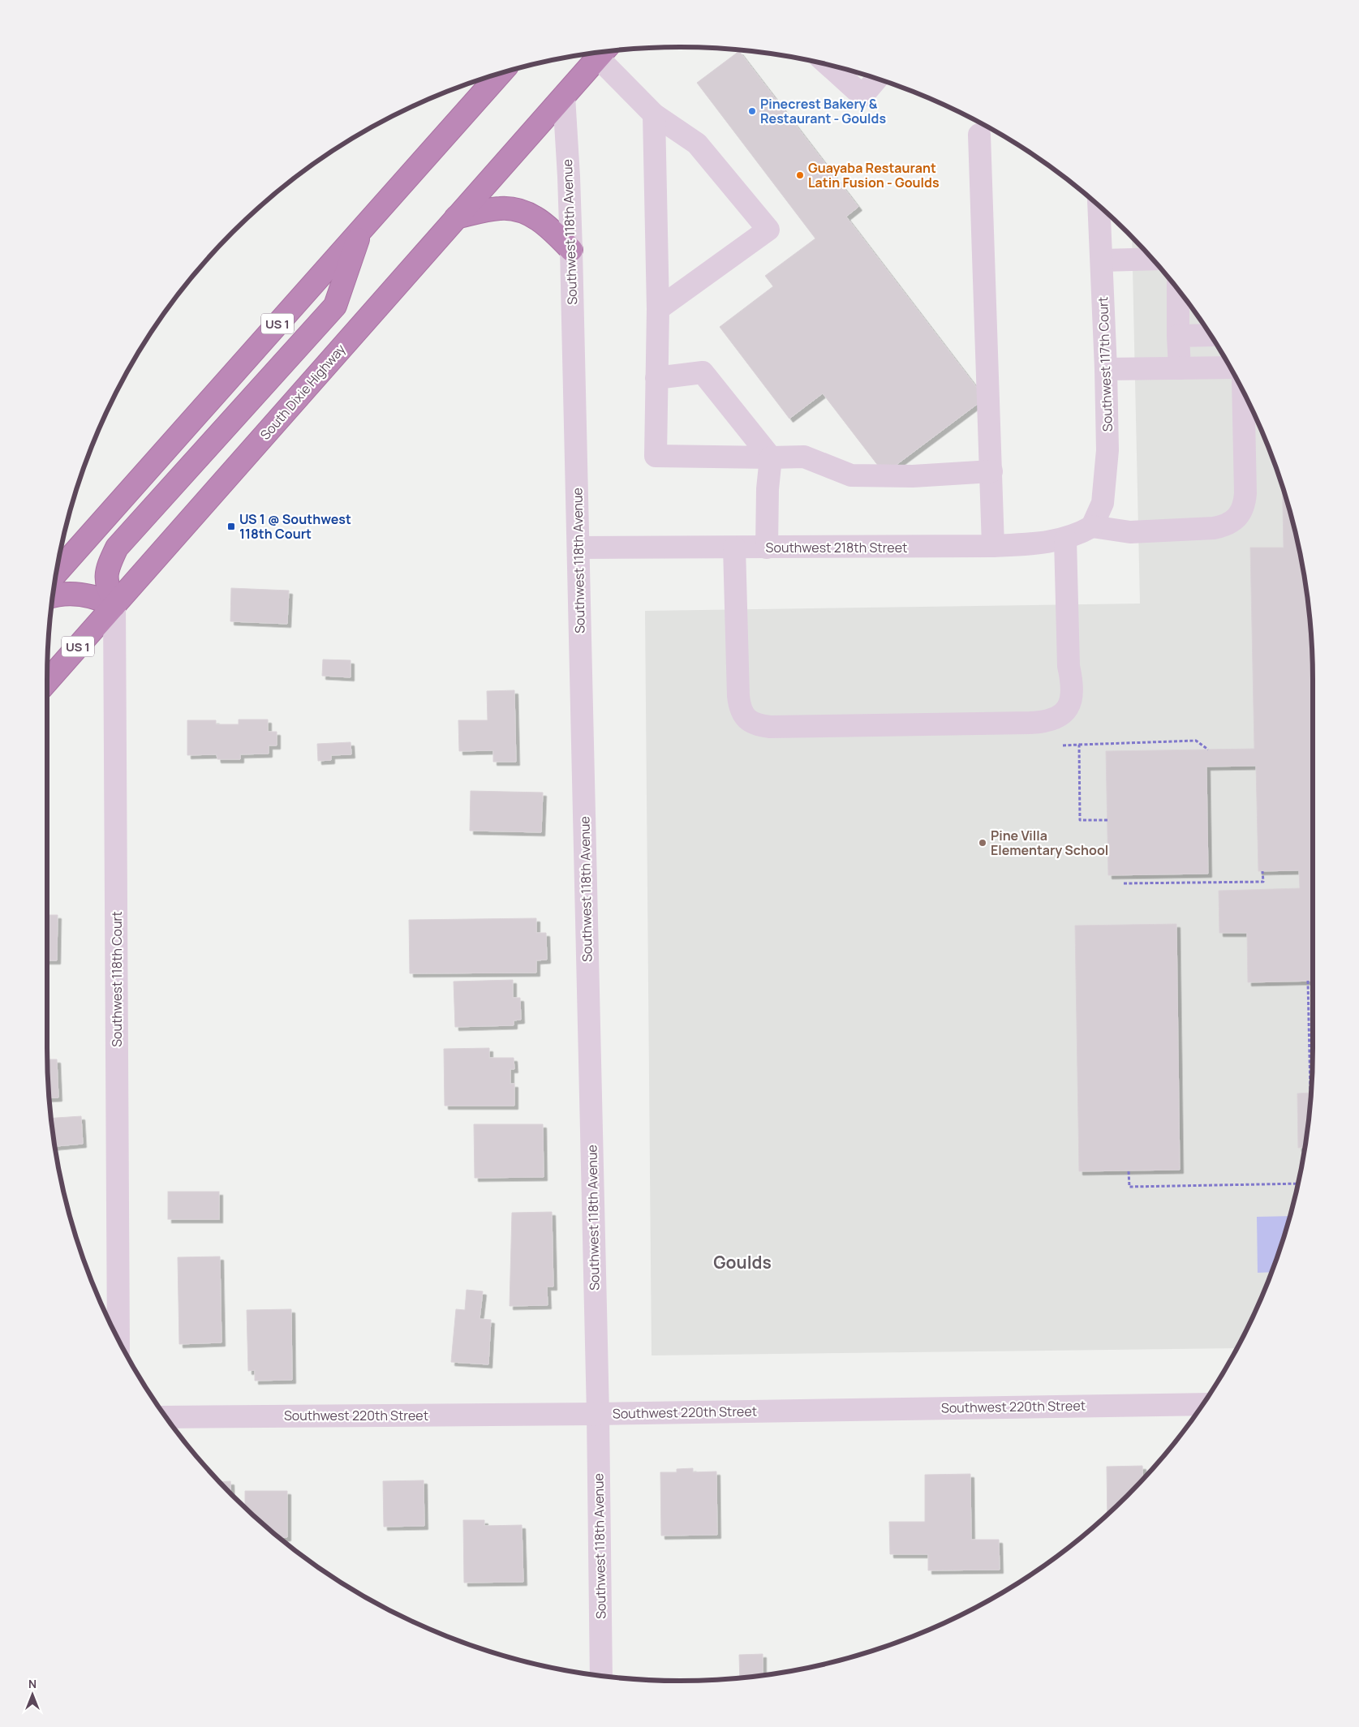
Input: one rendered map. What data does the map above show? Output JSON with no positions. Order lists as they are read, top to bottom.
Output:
{
  "streets": {
    "highway": ["US 1", "South Dixie Highway"],
    "street": [
      "Southwest 118th Avenue",
      "Southwest 117th Court",
      "Southwest 218th Street",
      "Southwest 118th Court",
      "Southwest 220th Street"
    ]
  },
  "crossings": [
    ["Southwest 118th Avenue", "US 1"],
    ["Southwest 118th Avenue", "South Dixie Highway"],
    ["Southwest 118th Avenue", "Southwest 218th Street"],
    ["Southwest 118th Avenue", "Southwest 220th Street"],
    ["US 1", "South Dixie Highway"],
    ["Southwest 117th Court", "Southwest 218th Street"],
    ["South Dixie Highway", "Southwest 118th Court"]
  ],
  "districts": ["Goulds"],
  "places": {
    "other": ["Pinecrest Bakery & Restaurant - Goulds", "Guayaba Restaurant Latin Fusion - Goulds", "Pine Villa Elementary School"],
    "transit": ["US 1 @ Southwest 118th Court"]
  },
  "north": "top"
}
